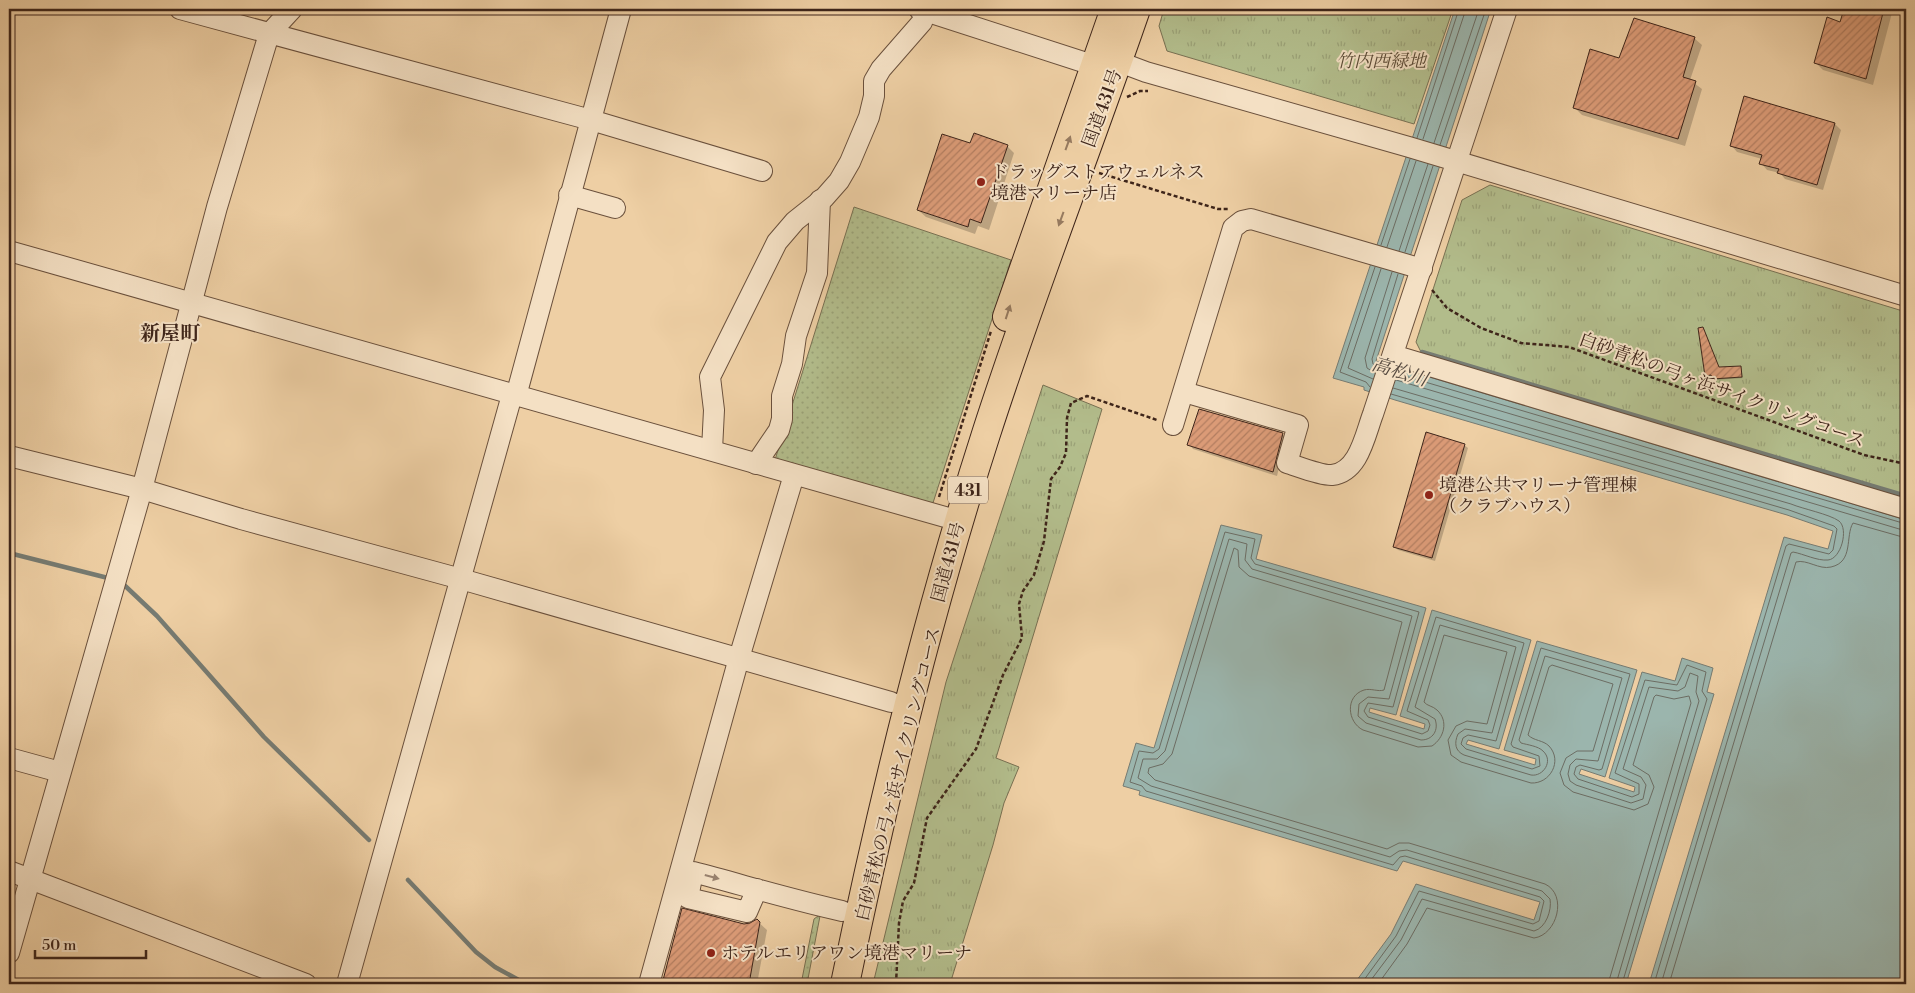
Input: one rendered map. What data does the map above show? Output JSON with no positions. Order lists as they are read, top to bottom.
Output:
{
  "streets": {
    "highway": ["国道431号", "431"],
    "path": ["白砂青松の弓ヶ浜サイクリングコース"]
  },
  "districts": ["新屋町"],
  "water": ["高松川"],
  "parks": ["竹内西緑地"],
  "places": ["ドラッグストアウェルネス 境港マリーナ店", "境港公共マリーナ管理棟 （クラブハウス）", "ホテルエリアワン境港マリーナ"],
  "scale_bar": "50 m"
}
